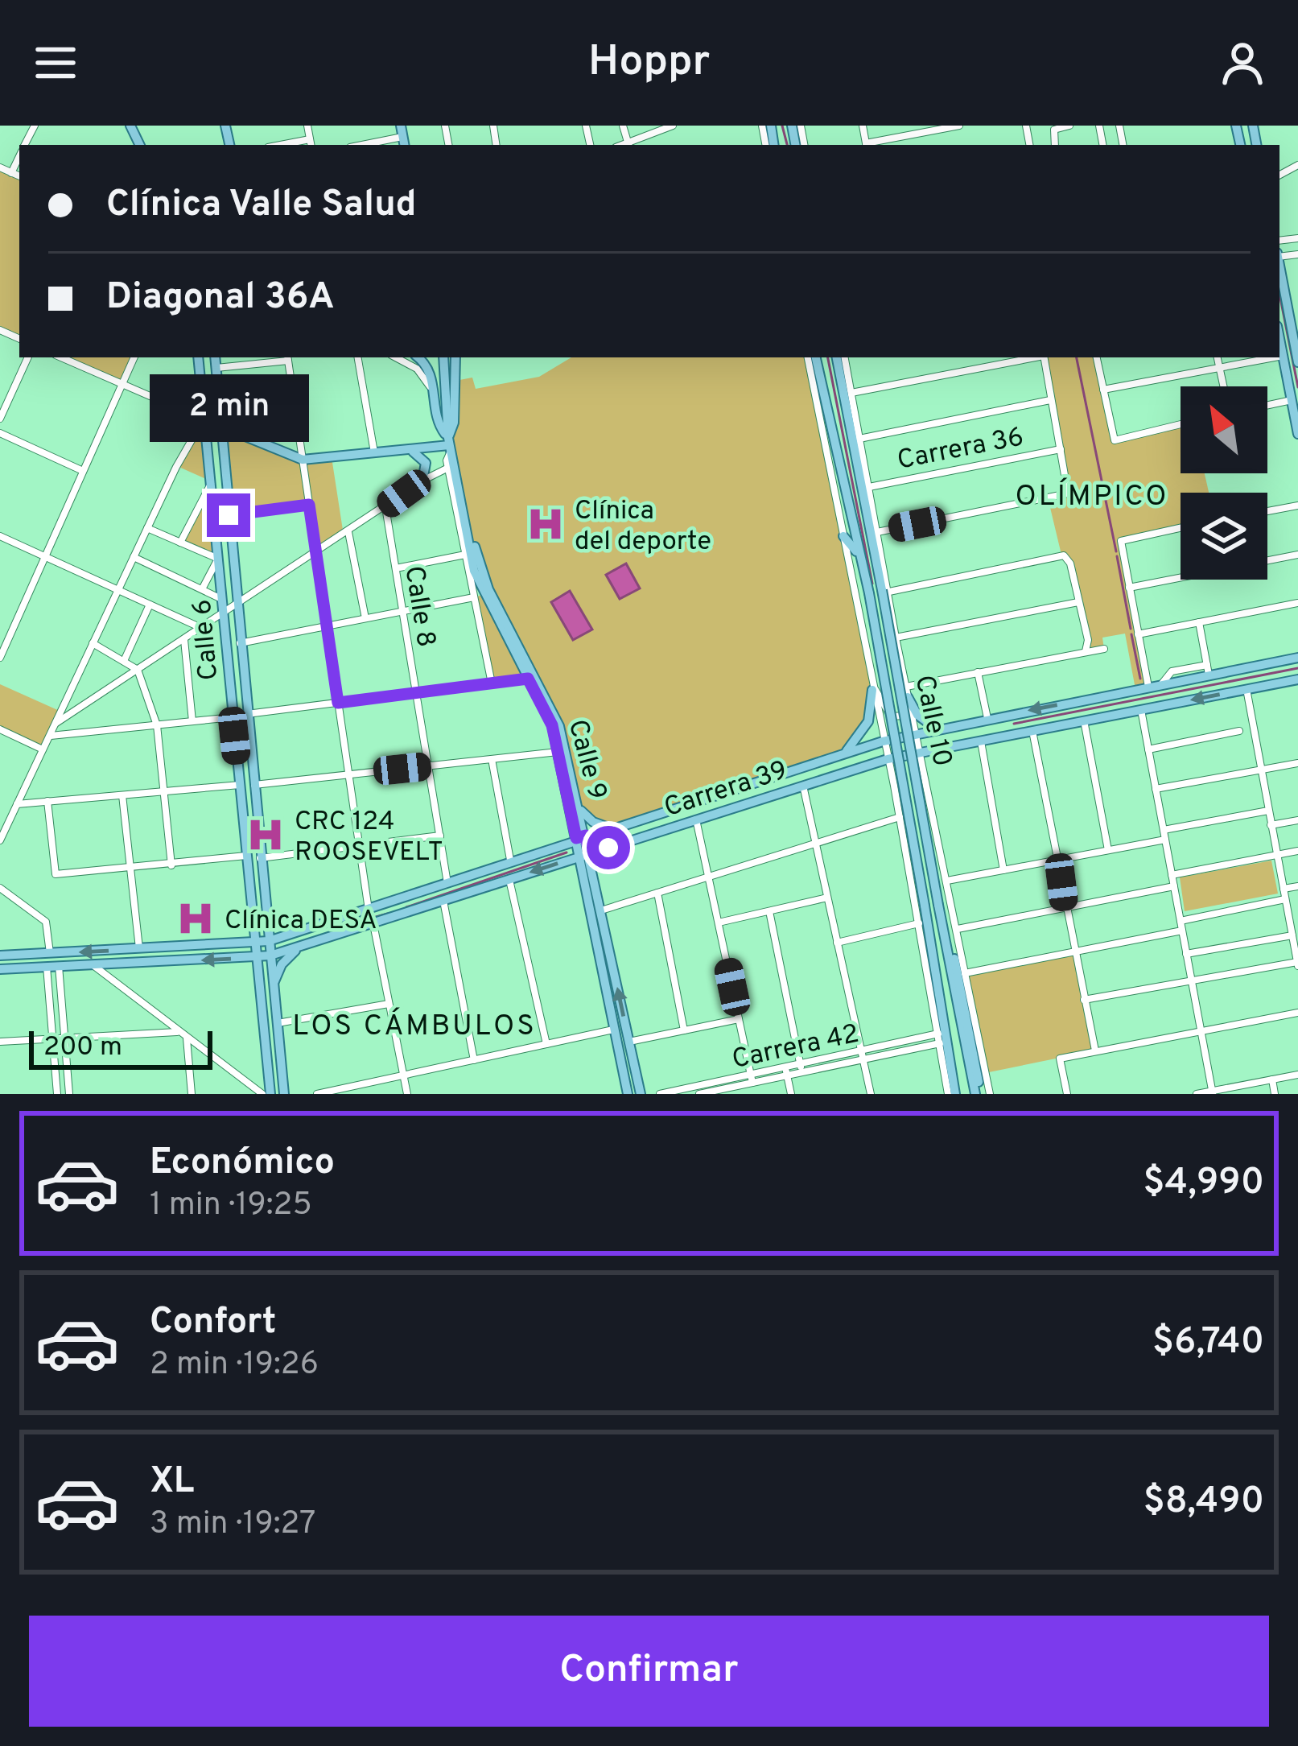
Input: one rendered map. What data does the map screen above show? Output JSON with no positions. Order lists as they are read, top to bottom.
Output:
{
  "streets": {
    "main road": [
      "Calle 6",
      "Calle 10",
      "Calle 9",
      "Carrera 39"
    ],
    "street": ["Carrera 36", "Calle 8", "Carrera 42"]
  },
  "crossings": [
    ["Carrera 36", "Calle 10"],
    ["Calle 8", "Carrera 39"],
    ["Calle 6", "Carrera 39"],
    ["Calle 10", "Carrera 39"],
    ["Calle 10", "Carrera 42"],
    ["Calle 9", "Carrera 39"]
  ],
  "districts": ["OLÍMPICO", "LOS CÁMBULOS"],
  "places": {
    "hospital": ["Clínica del deporte", "CRC 124 ROOSEVELT", "Clínica DESA"]
  },
  "scale_bar": "200 m",
  "north": "top left",
  "page": {
    "header": "Hoppr",
    "banner": ["Clínica Valle Salud", "Diagonal 36A"],
    "bubble": "2 min",
    "scale": "200 m",
    "list": [
      {
        "name": "Económico",
        "note": "1 min · 19:25",
        "value": "$4,990"
      },
      {
        "name": "Confort",
        "note": "2 min · 19:26",
        "value": "$6,740"
      },
      {
        "name": "XL",
        "note": "3 min · 19:27",
        "value": "$8,490"
      }
    ],
    "buttons": "Confirmar"
  }
}
